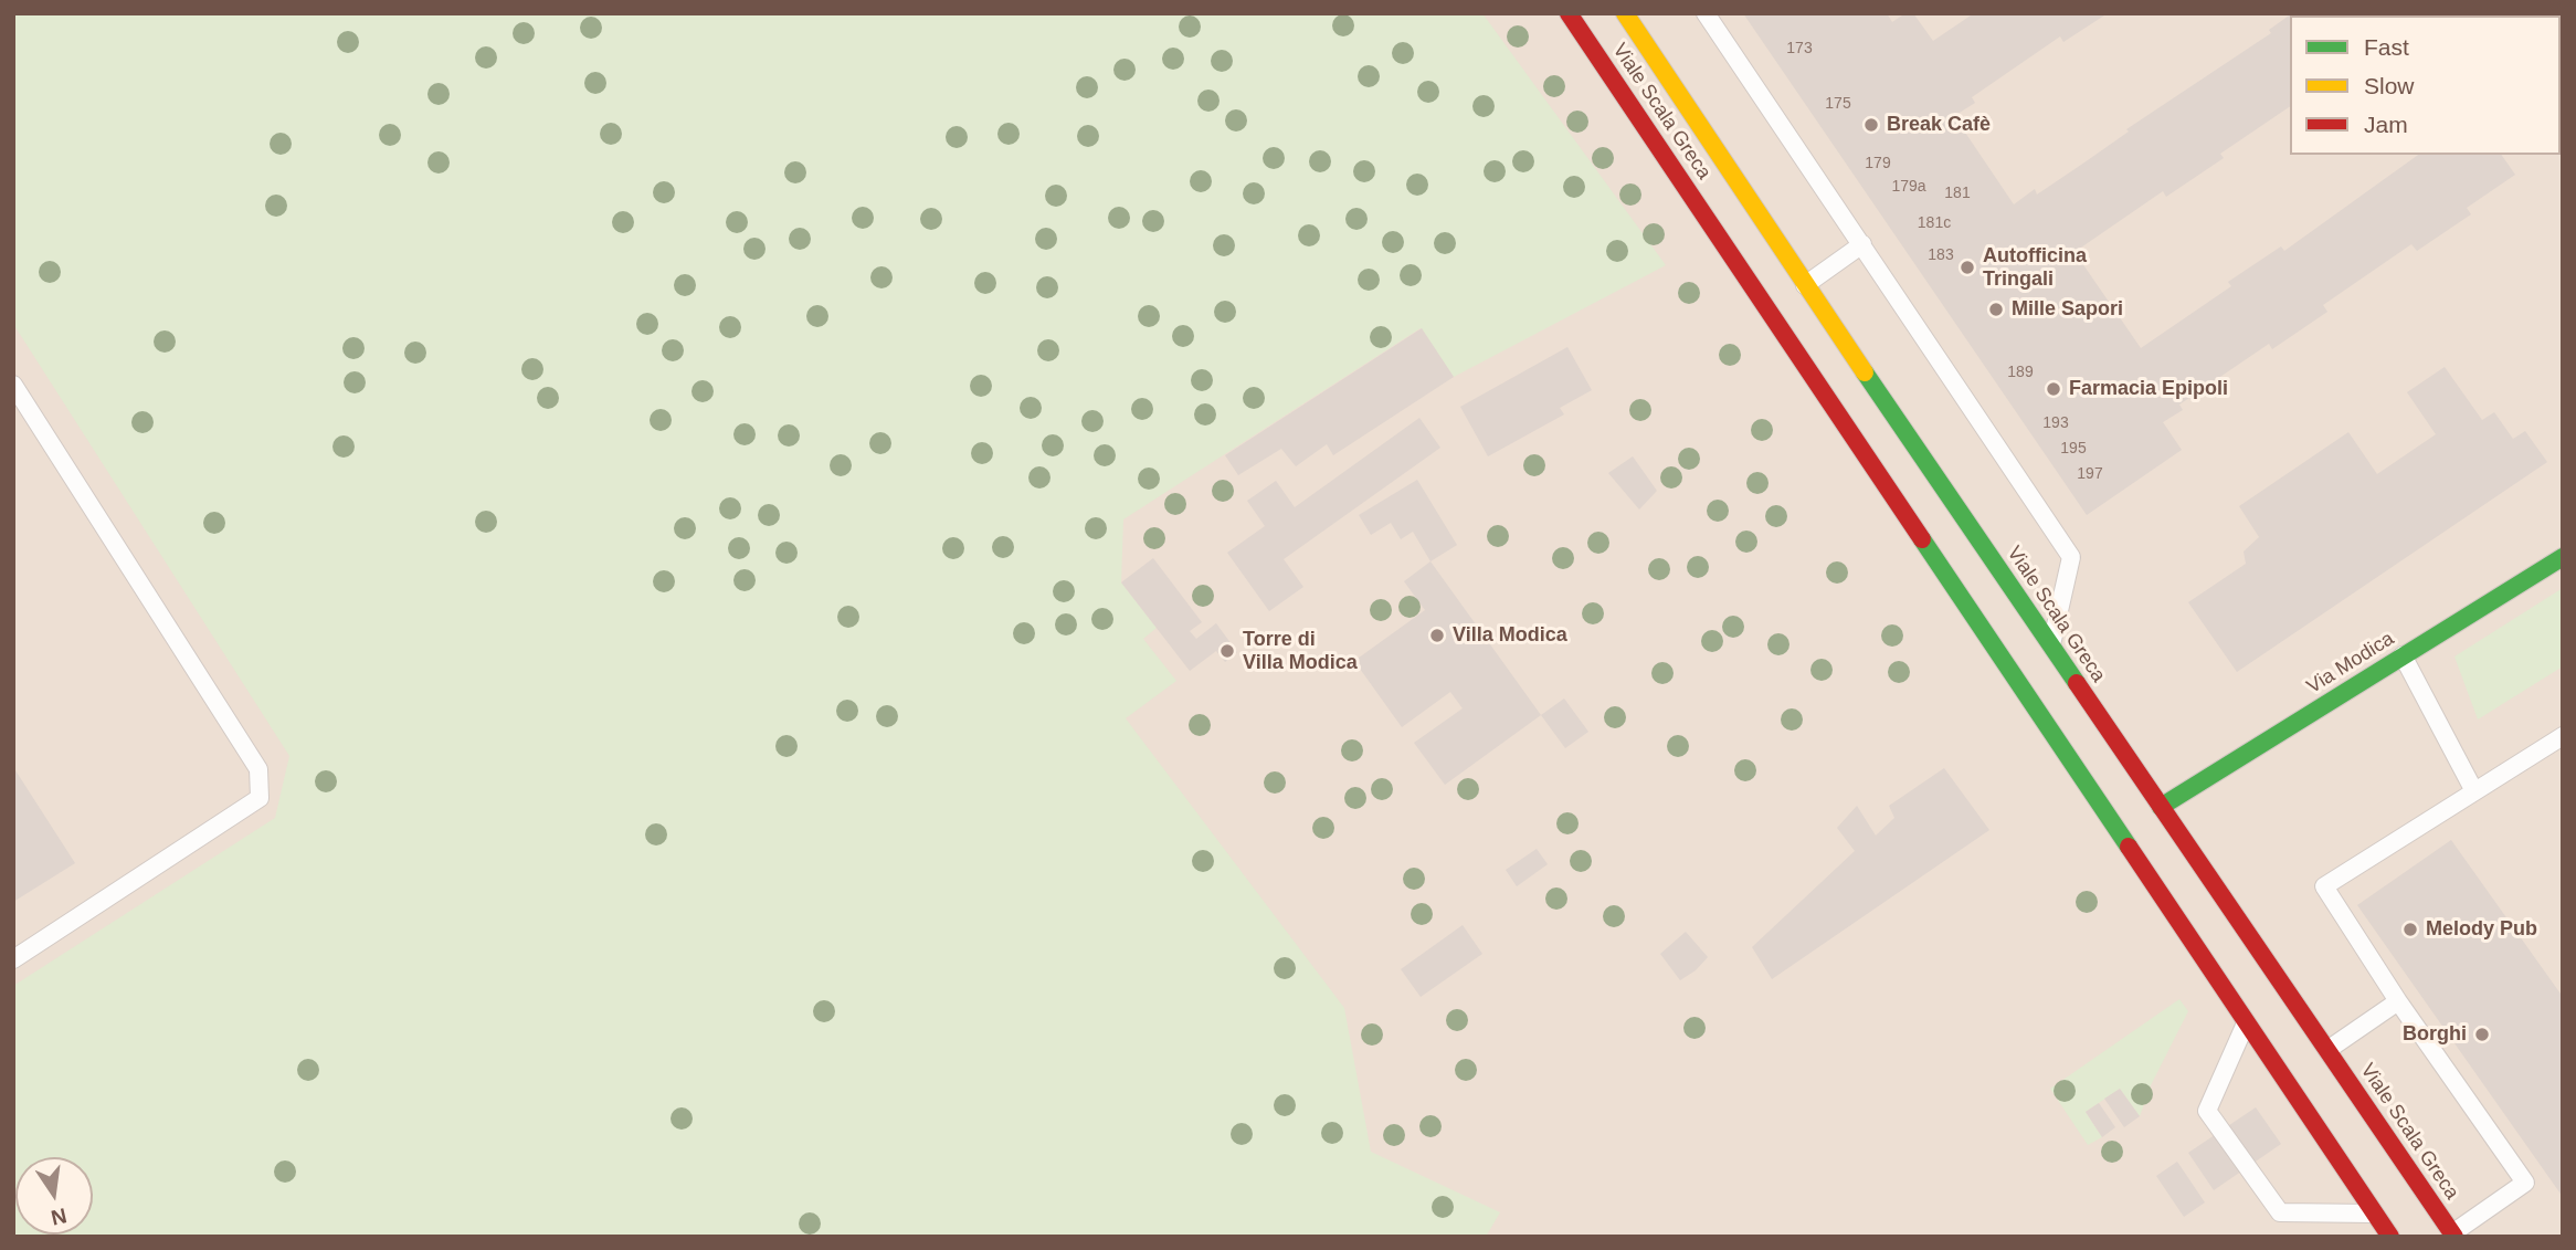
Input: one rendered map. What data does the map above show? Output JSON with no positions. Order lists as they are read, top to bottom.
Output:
{
  "streets": {
    "main road": ["Viale Scala Greca", "Via Modica"]
  },
  "crossings": [
    ["Viale Scala Greca", "Via Modica"]
  ],
  "places": [
    "Break Cafè",
    "Autofficina Tringali",
    "Mille Sapori",
    "Farmacia Epipoli",
    "Villa Modica",
    "Torre di Villa Modica",
    "Melody Pub",
    "Borghi"
  ],
  "house_numbers": [
    "173",
    "175",
    "179",
    "179a",
    "181",
    "181c",
    "183",
    "189",
    "193",
    "195",
    "197"
  ],
  "legend": ["Fast", "Slow", "Jam"],
  "north": "bottom"
}
